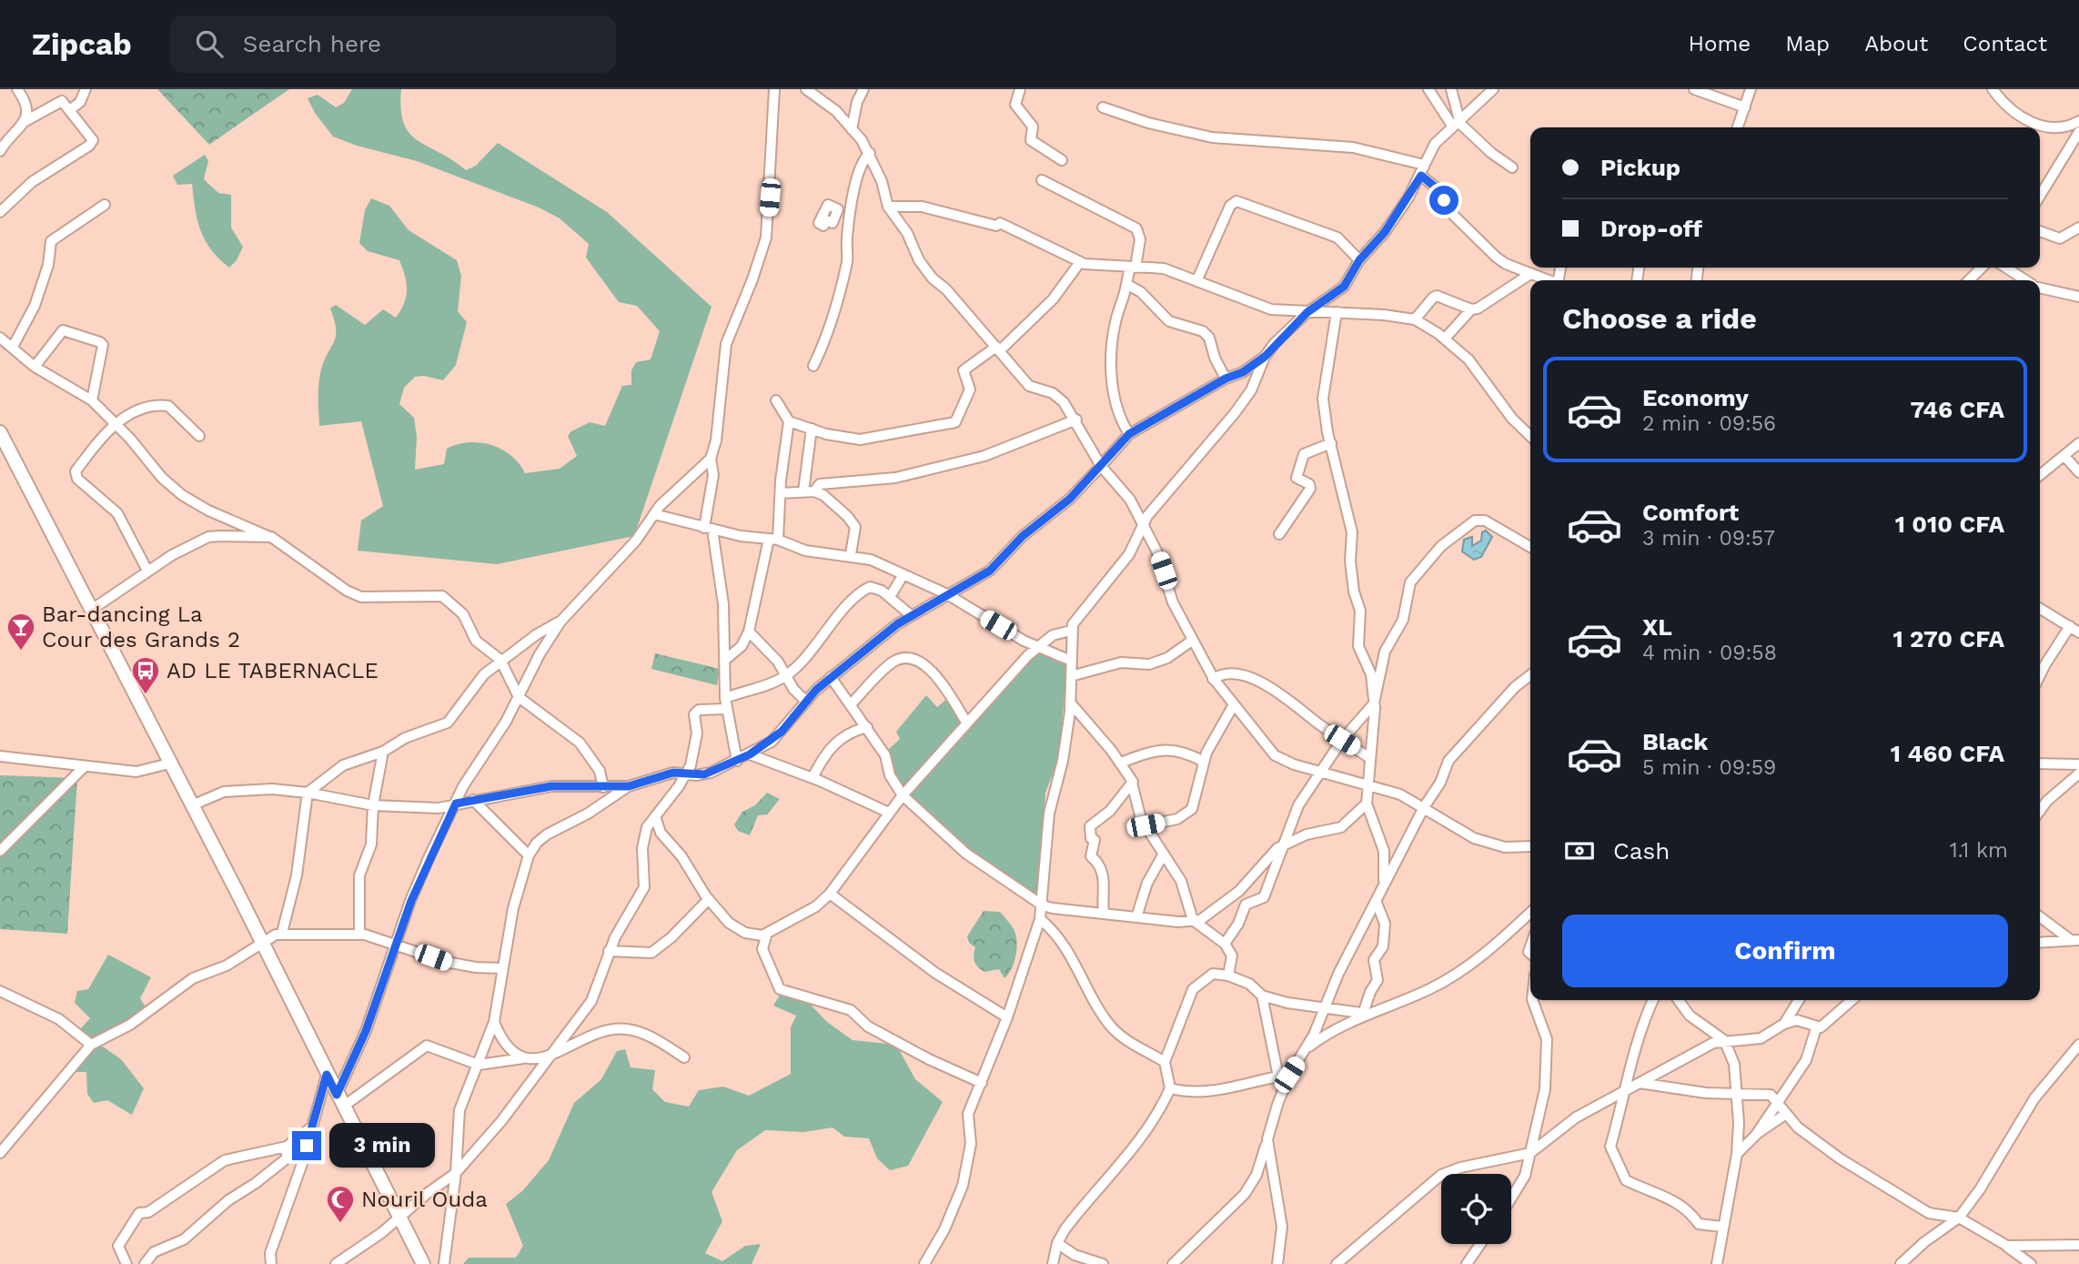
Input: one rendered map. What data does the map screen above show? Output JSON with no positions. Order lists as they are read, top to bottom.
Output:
{
  "places": {
    "bar": ["Bar-dancing La Cour des Grands 2"],
    "bus stop": ["AD LE TABERNACLE"],
    "mosque": ["Nouril Ouda"]
  },
  "page": {
    "header": "Zipcab",
    "search": "Search here",
    "nav": [
      "Home",
      "Map",
      "About",
      "Contact"
    ],
    "banner": ["Pickup", "Drop-off"],
    "heading": "Choose a ride",
    "list": [
      {
        "name": "Economy",
        "note": "2 min · 09:56",
        "value": "746 CFA"
      },
      {
        "name": "Comfort",
        "note": "3 min · 09:57",
        "value": "1 010 CFA"
      },
      {
        "name": "XL",
        "note": "4 min · 09:58",
        "value": "1 270 CFA"
      },
      {
        "name": "Black",
        "note": "5 min · 09:59",
        "value": "1 460 CFA"
      }
    ],
    "pay": ["Cash", "1.1 km"],
    "buttons": "Confirm",
    "bubble": "3 min"
  }
}
